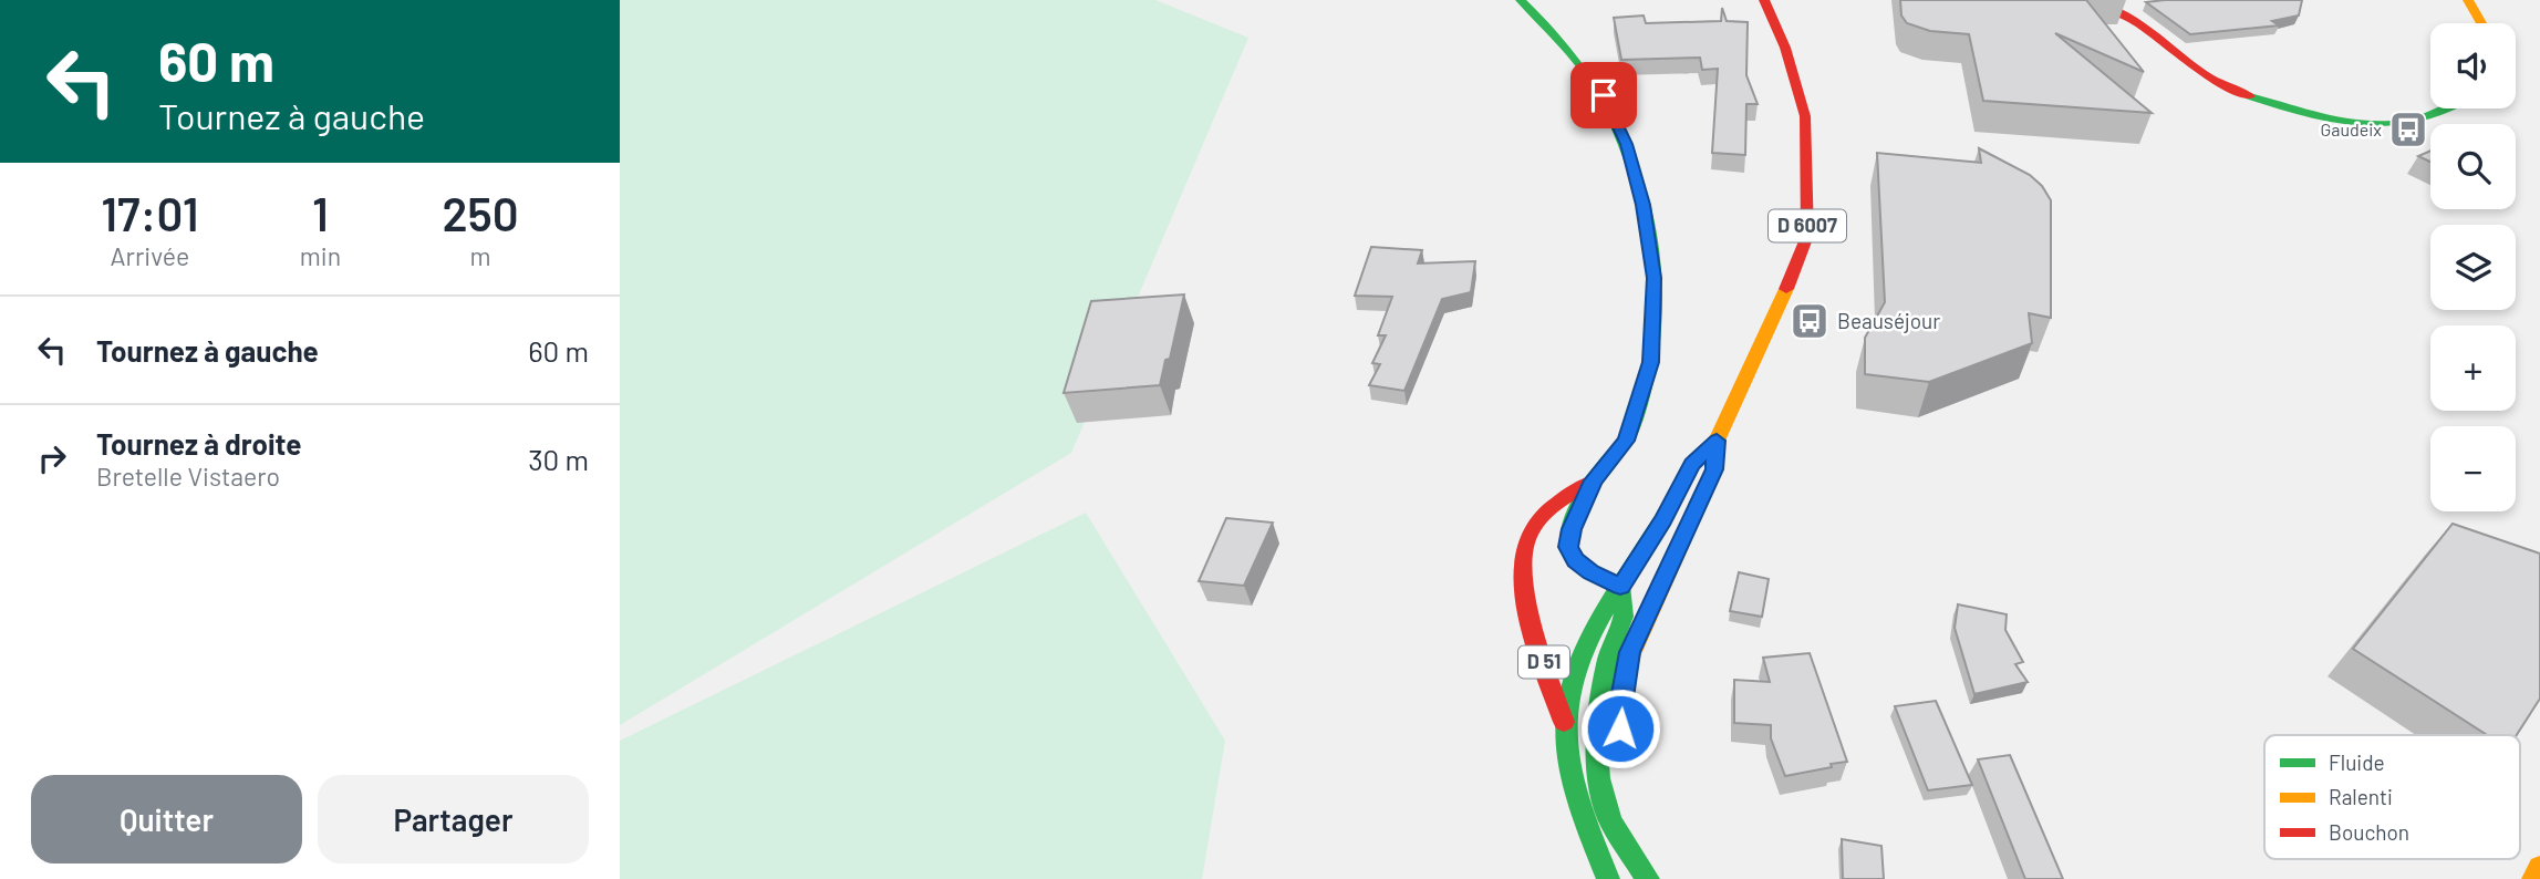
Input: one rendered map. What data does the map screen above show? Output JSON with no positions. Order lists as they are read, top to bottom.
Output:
{
  "streets": {
    "main road": ["D 6007", "D 51"]
  },
  "places": {
    "bus stop": ["Gaudeix", "Beauséjour"]
  },
  "legend": ["Fluide", "Ralenti", "Bouchon"],
  "page": {
    "turn": ["60 m", "Tournez à gauche"],
    "map_buttons": ["+", "−"],
    "eta": [
      "17:01",
      "Arrivée",
      "1",
      "min",
      "250",
      "m"
    ],
    "list": [
      {
        "name": "Tournez à gauche",
        "value": "60 m"
      },
      {
        "name": "Tournez à droite",
        "note": "Bretelle Vistaero",
        "value": "30 m"
      }
    ],
    "buttons": ["Quitter", "Partager"]
  }
}
